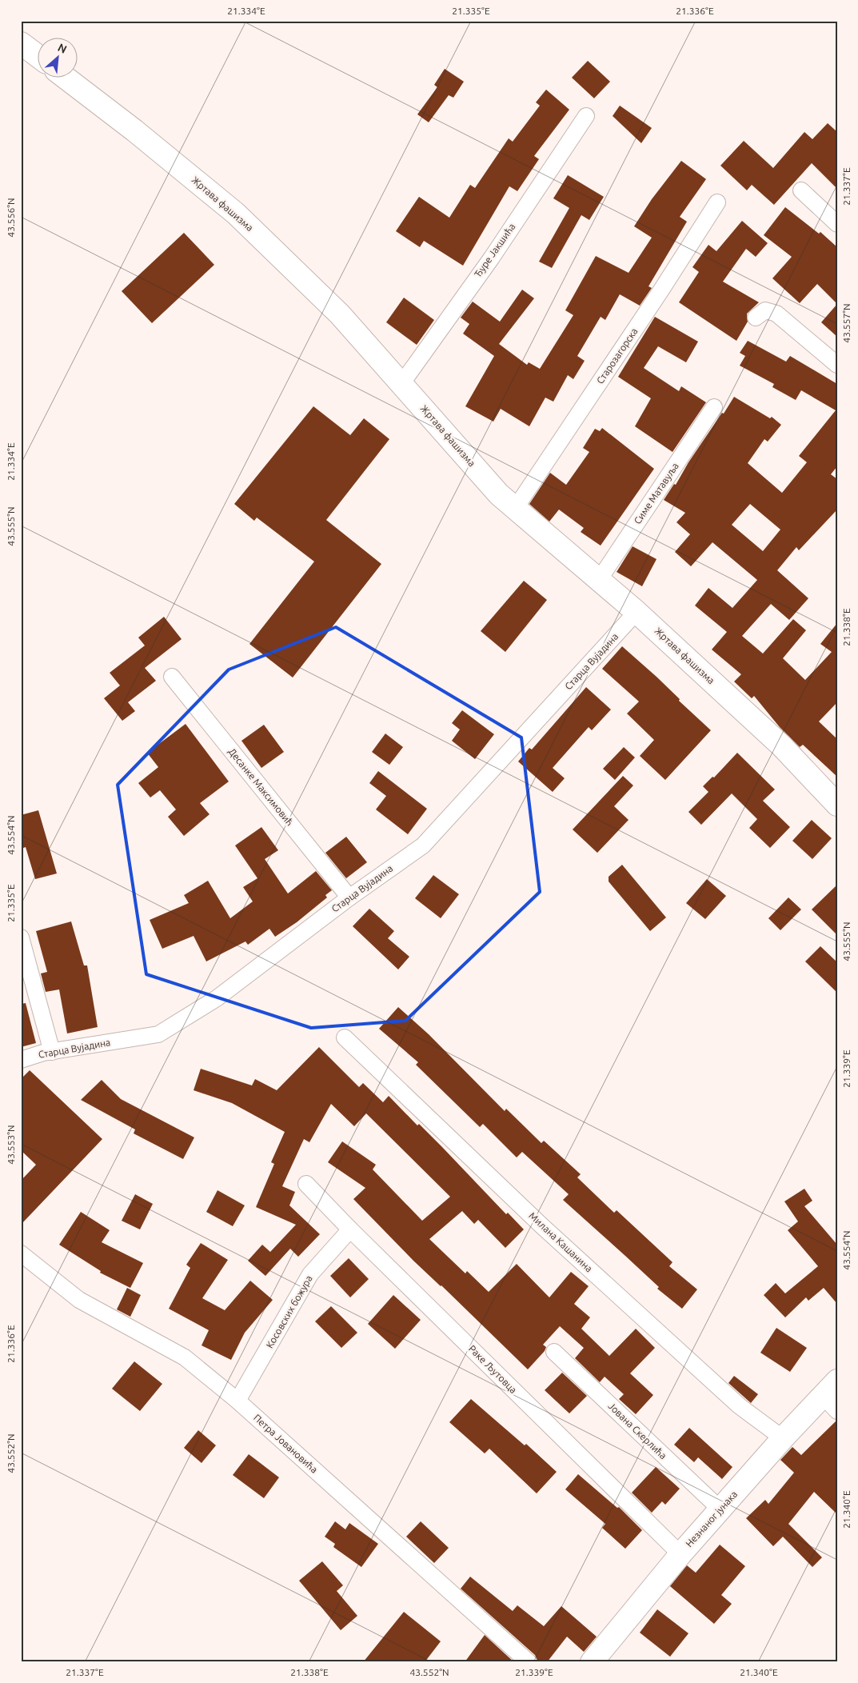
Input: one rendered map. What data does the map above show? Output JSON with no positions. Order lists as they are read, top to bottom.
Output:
{
  "streets": {
    "street": [
      "Жртава фашизма",
      "Ђуре Јакшића",
      "Старозагорска",
      "Симе Матавуља",
      "Старца Вујадина",
      "Десанке Максимовић",
      "Милана Кашанина",
      "Косовских божура",
      "Раке Љутовца",
      "Јована Скерлића",
      "Петра Јовановића",
      "Незнаног јунака"
    ]
  },
  "crossings": [
    ["Жртава фашизма", "Ђуре Јакшића"],
    ["Жртава фашизма", "Старозагорска"],
    ["Жртава фашизма", "Симе Матавуља"],
    ["Жртава фашизма", "Старца Вујадина"],
    ["Старца Вујадина", "Десанке Максимовић"],
    ["Милана Кашанина", "Незнаног јунака"],
    ["Косовских божура", "Раке Љутовца"],
    ["Косовских божура", "Петра Јовановића"],
    ["Раке Љутовца", "Незнаног јунака"],
    ["Јована Скерлића", "Незнаног јунака"]
  ],
  "north": "top right",
  "coordinates": [
    "21.334°E",
    "21.335°E",
    "21.336°E",
    "21.337°E",
    "43.556°N",
    "43.557°N",
    "43.555°N",
    "21.338°E",
    "43.554°N",
    "21.339°E",
    "43.553°N",
    "43.552°N",
    "21.340°E"
  ]
}
